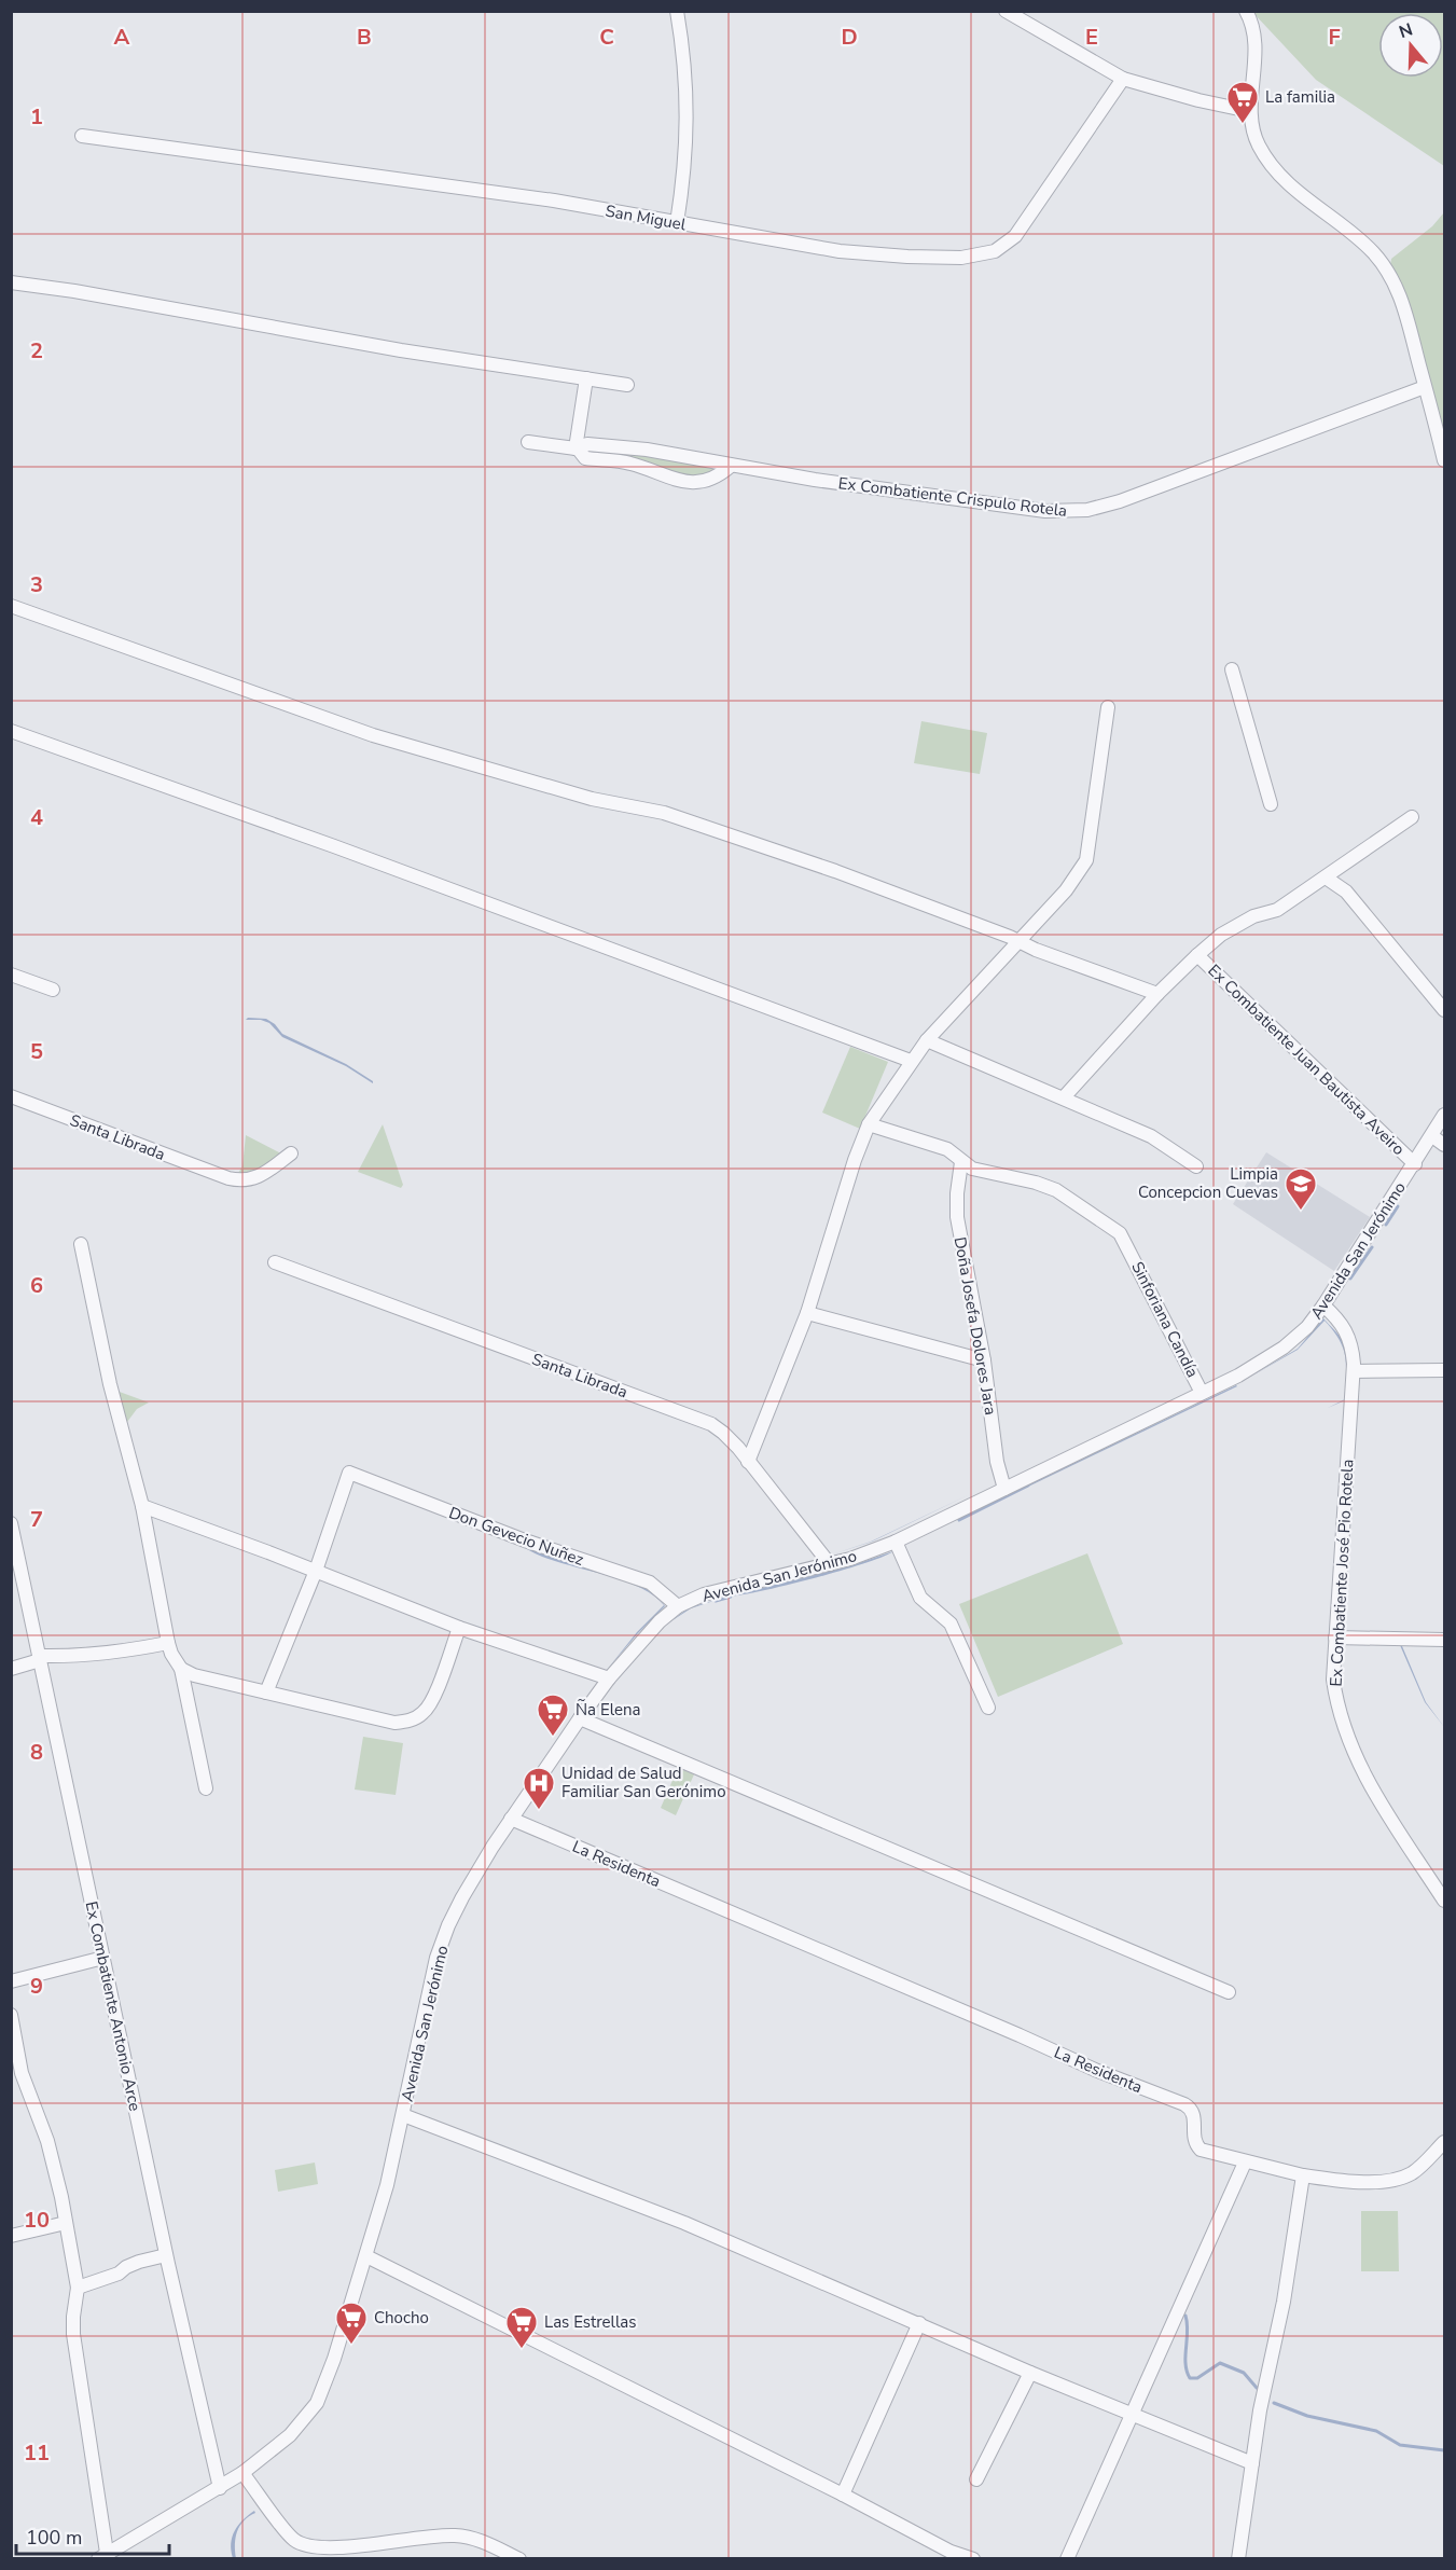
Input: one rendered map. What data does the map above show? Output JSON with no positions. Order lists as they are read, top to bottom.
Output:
{
  "streets": {
    "street": [
      "San Miguel",
      "Ex Combatiente Crispulo Rotela",
      "Ex Combatiente Juan Bautista Aveiro",
      "Santa Librada",
      "Avenida San Jerónimo",
      "Sinforiana Candía",
      "Doña Josefa Dolores Jara",
      "Don Gevecio Nuñez",
      "Ex Combatiente José Pio Rotela",
      "La Residenta",
      "Ex Combatiente Antonio Arce"
    ]
  },
  "crossings": [
    ["Ex Combatiente Juan Bautista Aveiro", "Avenida San Jerónimo"],
    ["Santa Librada", "Avenida San Jerónimo"],
    ["Avenida San Jerónimo", "Sinforiana Candía"],
    ["Avenida San Jerónimo", "Doña Josefa Dolores Jara"],
    ["Avenida San Jerónimo", "Don Gevecio Nuñez"],
    ["Avenida San Jerónimo", "Ex Combatiente José Pio Rotela"],
    ["Avenida San Jerónimo", "La Residenta"],
    ["Avenida San Jerónimo", "Ex Combatiente Antonio Arce"],
    ["Sinforiana Candía", "Doña Josefa Dolores Jara"]
  ],
  "places": {
    "supermarket": [
      "La familia",
      "Ña Elena",
      "Chocho",
      "Las Estrellas"
    ],
    "school or university": ["Limpia Concepcion Cuevas"],
    "hospital": ["Unidad de Salud Familiar San Gerónimo"]
  },
  "scale_bar": "100 m",
  "north": "top",
  "grid": {
    "columns": [
      "A",
      "B",
      "C",
      "D",
      "E",
      "F"
    ],
    "rows": [
      "1",
      "2",
      "3",
      "4",
      "5",
      "6",
      "7",
      "8",
      "9",
      "10",
      "11"
    ]
  }
}
